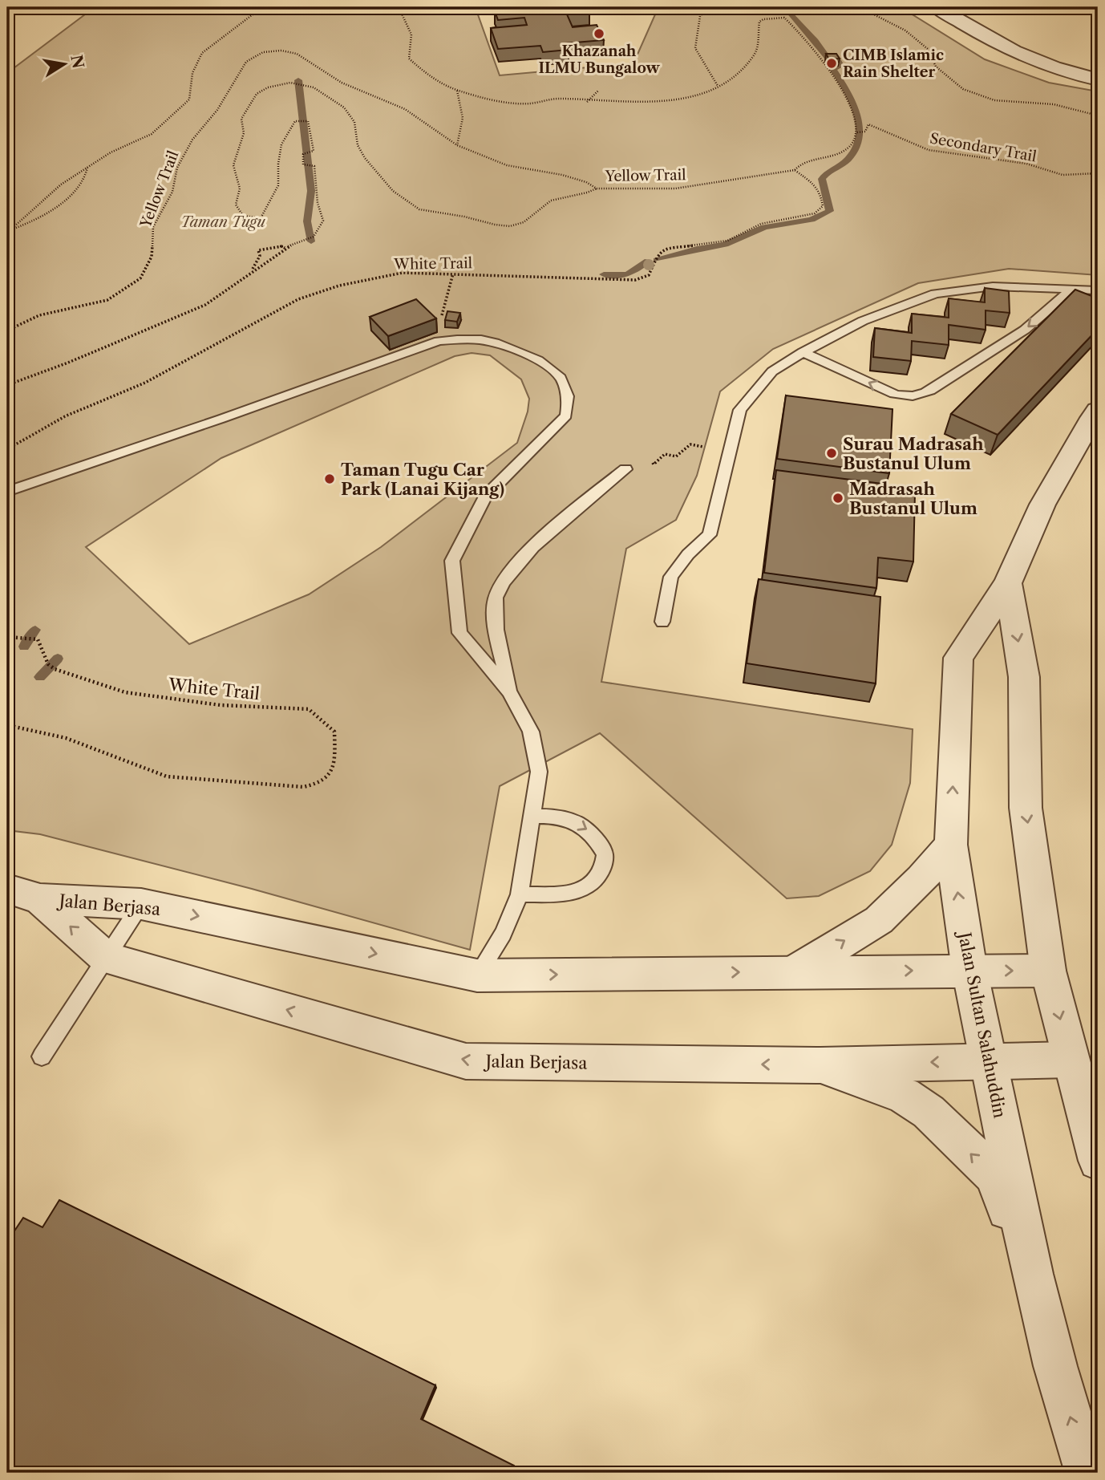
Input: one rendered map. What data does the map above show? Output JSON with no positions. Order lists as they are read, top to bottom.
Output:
{
  "streets": {
    "street": ["Jalan Berjasa", "Jalan Sultan Salahuddin"],
    "path": ["Secondary Trail", "Yellow Trail", "White Trail"]
  },
  "crossings": [
    ["Secondary Trail", "Yellow Trail"],
    ["Yellow Trail", "White Trail"],
    ["Jalan Berjasa", "Jalan Sultan Salahuddin"]
  ],
  "parks": ["Taman Tugu"],
  "places": [
    "Khazanah ILMU Bungalow",
    "CIMB Islamic Rain Shelter",
    "Surau Madrasah Bustanul Ulum",
    "Taman Tugu Car Park (Lanai Kijang)",
    "Madrasah Bustanul Ulum"
  ],
  "north": "right"
}
